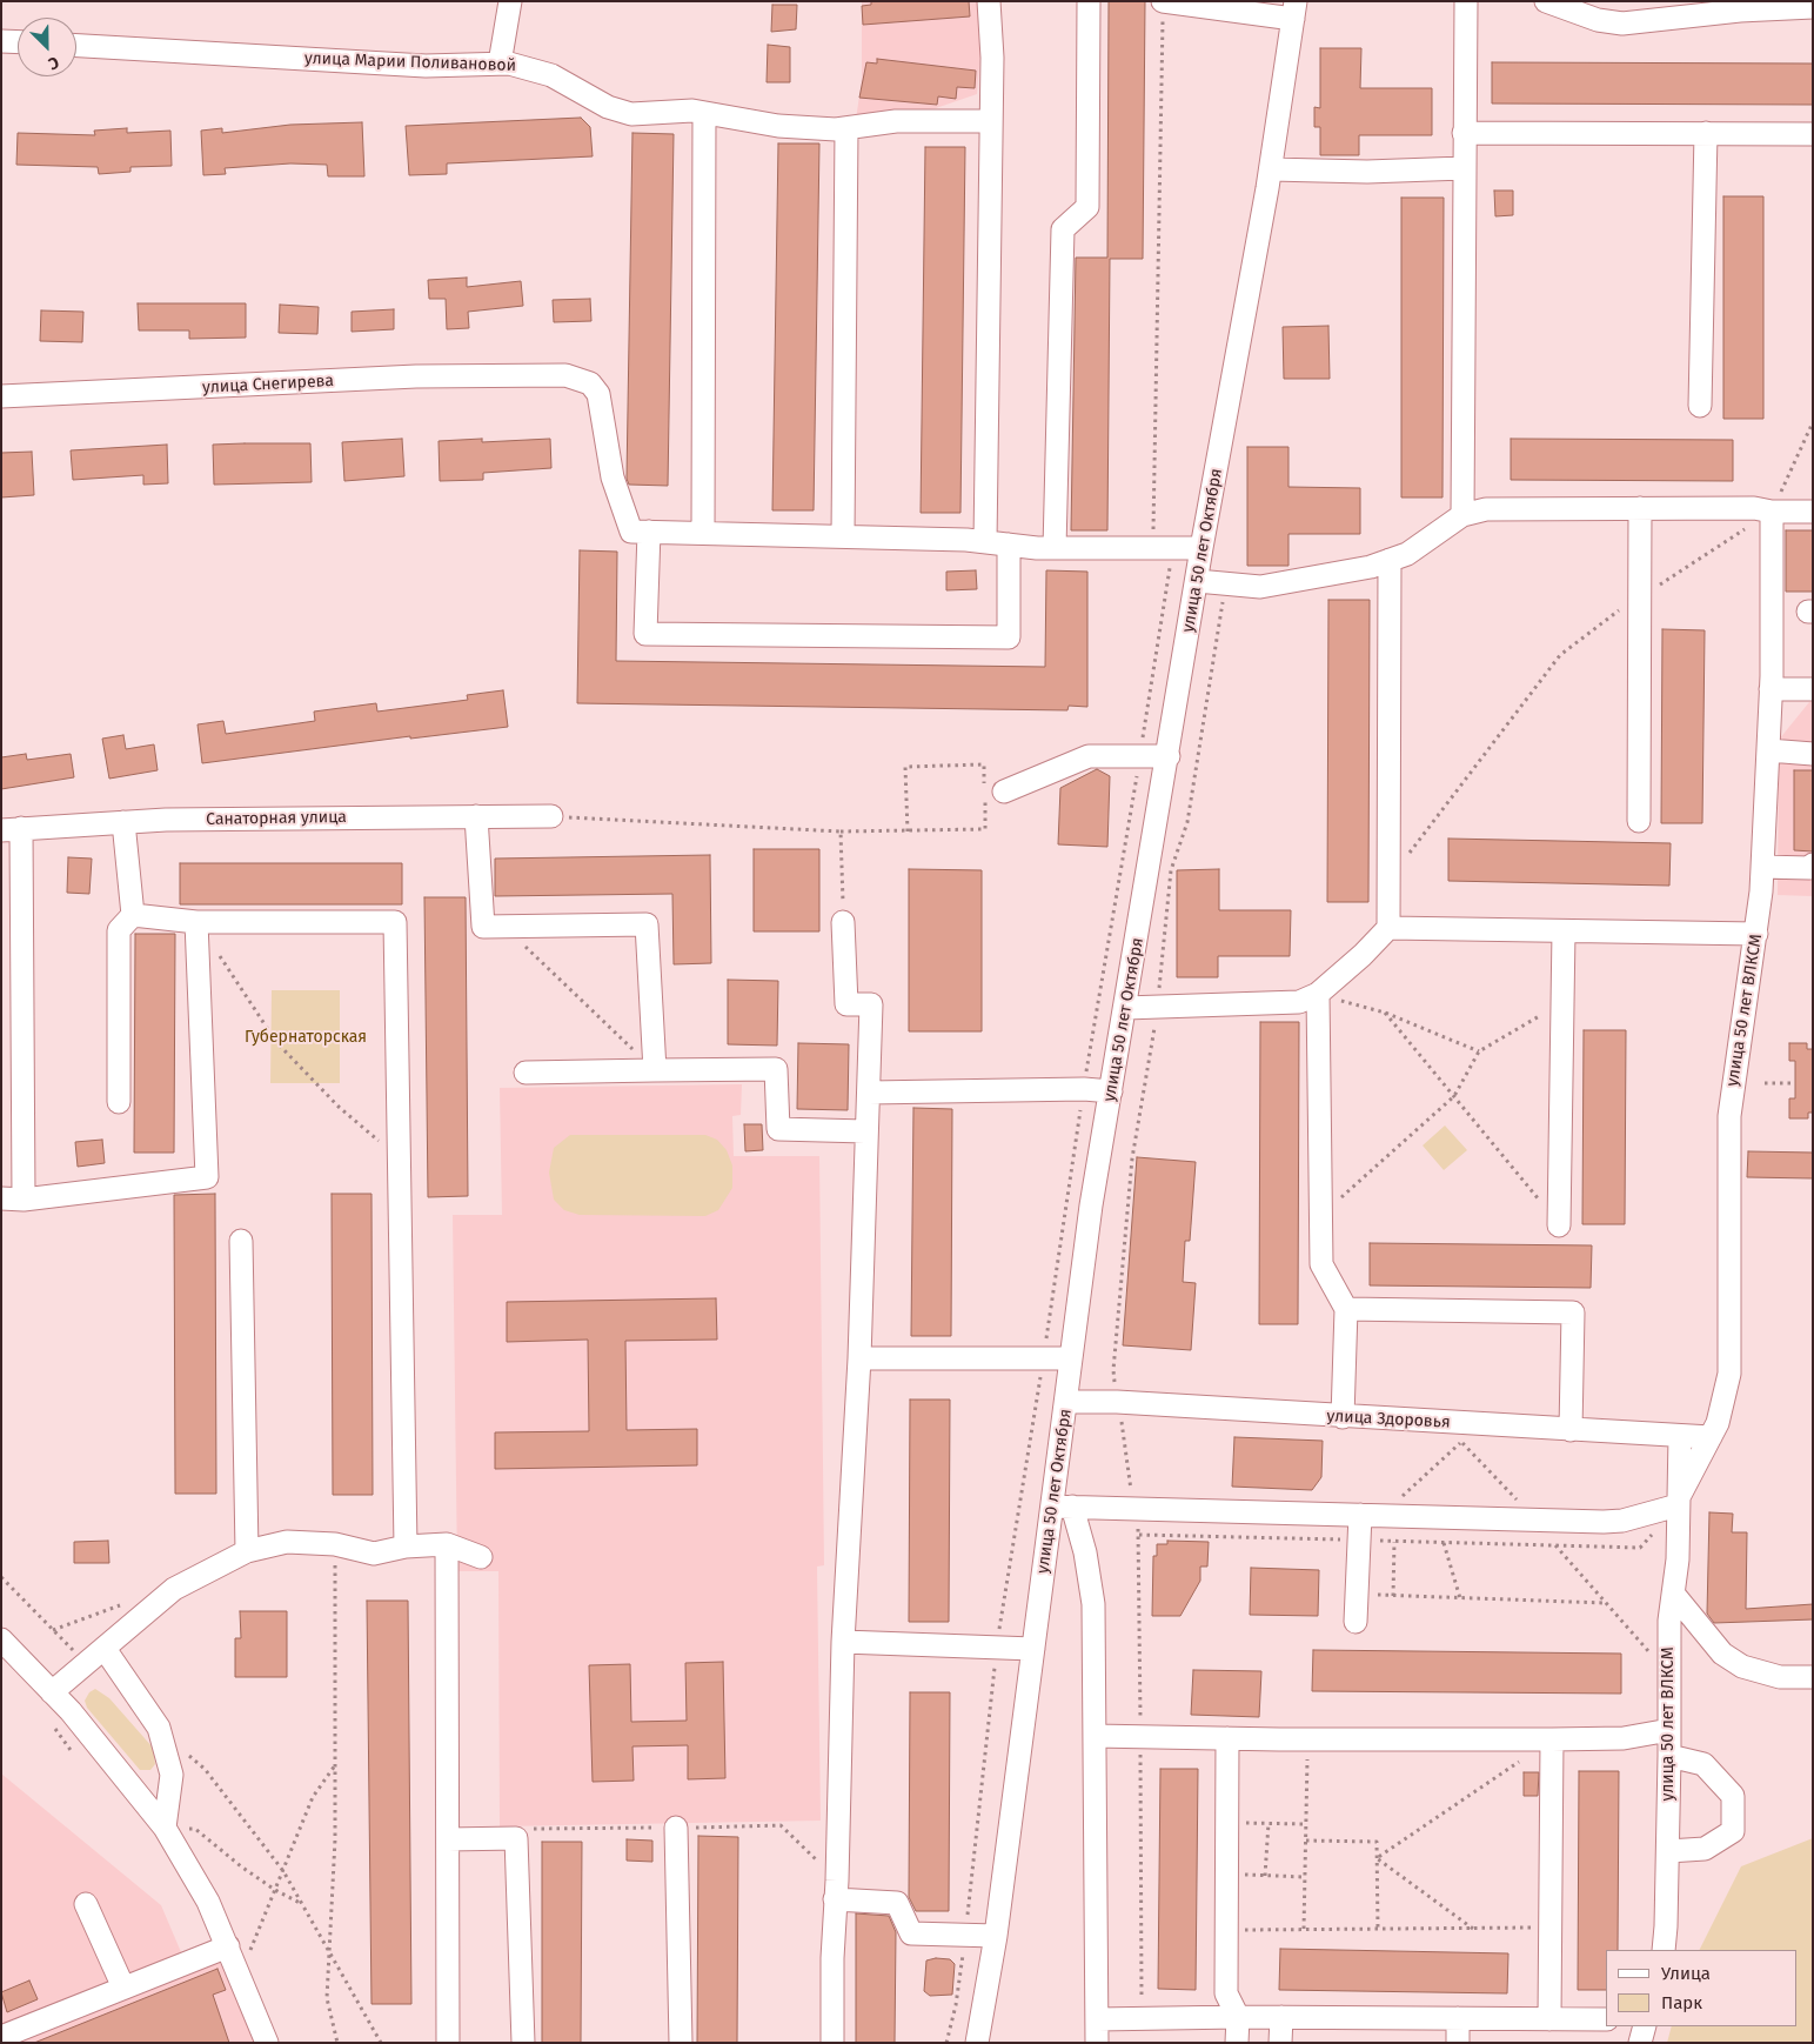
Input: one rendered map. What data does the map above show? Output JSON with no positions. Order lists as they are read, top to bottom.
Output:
{
  "streets": {
    "street": [
      "улица Марии Поливановой",
      "улица Снегирева",
      "улица 50 лет Октября",
      "Санаторная улица",
      "улица 50 лет ВЛКСМ",
      "улица Здоровья"
    ]
  },
  "crossings": [
    ["улица 50 лет Октября", "улица Здоровья"],
    ["улица 50 лет ВЛКСМ", "улица Здоровья"]
  ],
  "parks": ["Губернаторская"],
  "legend": ["Улица", "Парк"],
  "north": "bottom right"
}
